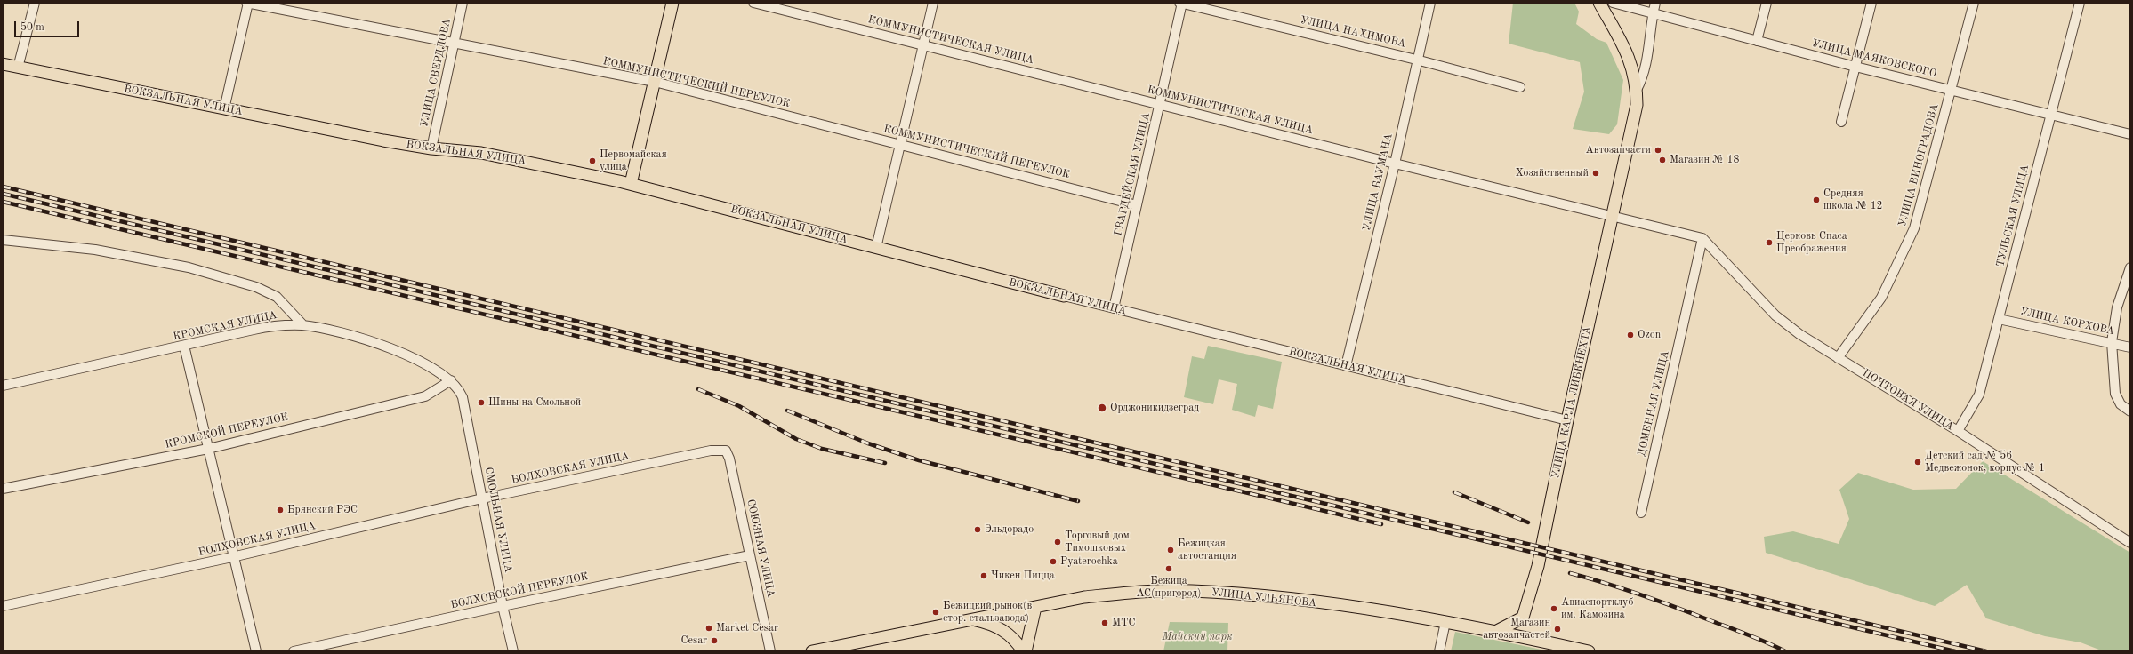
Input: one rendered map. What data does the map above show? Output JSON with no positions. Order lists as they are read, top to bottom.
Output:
{
  "streets": {
    "main road": ["ВОКЗАЛЬНАЯ УЛИЦА", "УЛИЦА КАРЛА ЛИБКНЕХТА", "УЛИЦА УЛЬЯНОВА"],
    "street": [
      "УЛИЦА НАХИМОВА",
      "КОММУНИСТИЧЕСКАЯ УЛИЦА",
      "УЛИЦА МАЯКОВСКОГО",
      "УЛИЦА СВЕРДЛОВА",
      "КОММУНИСТИЧЕСКИЙ ПЕРЕУЛОК",
      "УЛИЦА ВИНОГРАДОВА",
      "ГВАРДЕЙСКАЯ УЛИЦА",
      "УЛИЦА БАУМАНА",
      "ТУЛЬСКАЯ УЛИЦА",
      "УЛИЦА КОРХОВА",
      "КРОМСКАЯ УЛИЦА",
      "ПОЧТОВАЯ УЛИЦА",
      "ДОМЕННАЯ УЛИЦА",
      "КРОМСКОЙ ПЕРЕУЛОК",
      "БОЛХОВСКАЯ УЛИЦА",
      "СМОЛЬНАЯ УЛИЦА",
      "СОЮЗНАЯ УЛИЦА",
      "БОЛХОВСКОЙ ПЕРЕУЛОК"
    ]
  },
  "crossings": [
    ["УЛИЦА НАХИМОВА", "ГВАРДЕЙСКАЯ УЛИЦА"],
    ["УЛИЦА НАХИМОВА", "УЛИЦА БАУМАНА"],
    ["КОММУНИСТИЧЕСКАЯ УЛИЦА", "ГВАРДЕЙСКАЯ УЛИЦА"],
    ["КОММУНИСТИЧЕСКАЯ УЛИЦА", "УЛИЦА БАУМАНА"],
    ["КОММУНИСТИЧЕСКАЯ УЛИЦА", "ПОЧТОВАЯ УЛИЦА"],
    ["КОММУНИСТИЧЕСКАЯ УЛИЦА", "УЛИЦА КАРЛА ЛИБКНЕХТА"],
    ["КОММУНИСТИЧЕСКАЯ УЛИЦА", "ДОМЕННАЯ УЛИЦА"],
    ["УЛИЦА МАЯКОВСКОГО", "УЛИЦА ВИНОГРАДОВА"],
    ["УЛИЦА МАЯКОВСКОГО", "ТУЛЬСКАЯ УЛИЦА"],
    ["УЛИЦА СВЕРДЛОВА", "КОММУНИСТИЧЕСКИЙ ПЕРЕУЛОК"],
    ["УЛИЦА СВЕРДЛОВА", "ВОКЗАЛЬНАЯ УЛИЦА"],
    ["КОММУНИСТИЧЕСКИЙ ПЕРЕУЛОК", "ГВАРДЕЙСКАЯ УЛИЦА"],
    ["ВОКЗАЛЬНАЯ УЛИЦА", "ГВАРДЕЙСКАЯ УЛИЦА"],
    ["ВОКЗАЛЬНАЯ УЛИЦА", "УЛИЦА БАУМАНА"],
    ["ВОКЗАЛЬНАЯ УЛИЦА", "УЛИЦА КАРЛА ЛИБКНЕХТА"],
    ["УЛИЦА ВИНОГРАДОВА", "ПОЧТОВАЯ УЛИЦА"],
    ["ТУЛЬСКАЯ УЛИЦА", "УЛИЦА КОРХОВА"],
    ["ТУЛЬСКАЯ УЛИЦА", "ПОЧТОВАЯ УЛИЦА"],
    ["КРОМСКАЯ УЛИЦА", "КРОМСКОЙ ПЕРЕУЛОК"],
    ["КРОМСКАЯ УЛИЦА", "СМОЛЬНАЯ УЛИЦА"],
    ["ПОЧТОВАЯ УЛИЦА", "ДОМЕННАЯ УЛИЦА"],
    ["БОЛХОВСКАЯ УЛИЦА", "СМОЛЬНАЯ УЛИЦА"],
    ["БОЛХОВСКАЯ УЛИЦА", "СОЮЗНАЯ УЛИЦА"],
    ["СМОЛЬНАЯ УЛИЦА", "БОЛХОВСКОЙ ПЕРЕУЛОК"],
    ["СОЮЗНАЯ УЛИЦА", "БОЛХОВСКОЙ ПЕРЕУЛОК"]
  ],
  "parks": ["Майский парк"],
  "places": [
    "Автозапчасти",
    "Магазин № 18",
    "Первомайская улица",
    "Хозяйственный",
    "Средняя школа № 12",
    "Церковь Спаса Преображения",
    "Ozon",
    "Шины на Смольной",
    "Орджоникидзеград",
    "Детский сад № 56 Медвежонок, корпус № 1",
    "Брянский РЭС",
    "Эльдорадо",
    "Торговый дом Тимошковых",
    "Бежицкая автостанция",
    "Pyaterochka",
    "Бежица АС(пригород)",
    "Чикен Пицца",
    "Авиаспортклуб им. Камозина",
    "Бежицкий рынок(в стор. стальзавода)",
    "МТС",
    "Market Cesar",
    "Магазин автозапчастей",
    "Cesar"
  ],
  "scale_bar": "50 m"
}
